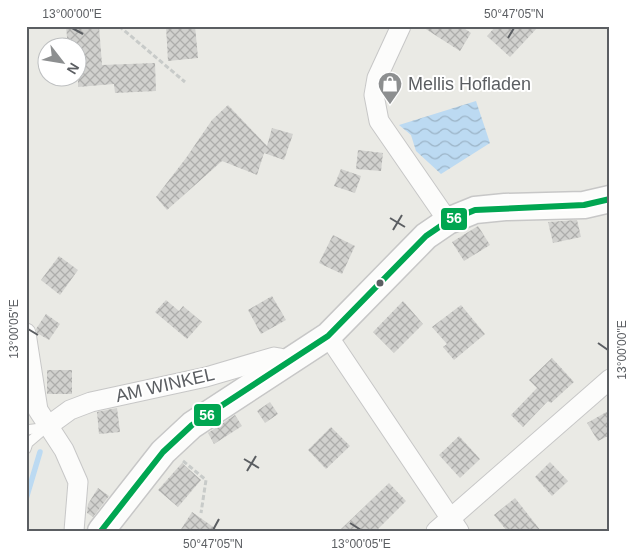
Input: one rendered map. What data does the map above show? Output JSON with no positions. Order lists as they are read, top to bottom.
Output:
{
  "streets": {
    "street": ["AM WINKEL"]
  },
  "places": {
    "shop": ["Mellis Hofladen"]
  },
  "lines": ["transit line 56"],
  "north": "bottom right",
  "coordinates": ["13°00'00\"E", "50°47'05\"N", "13°00'05\"E"]
}
